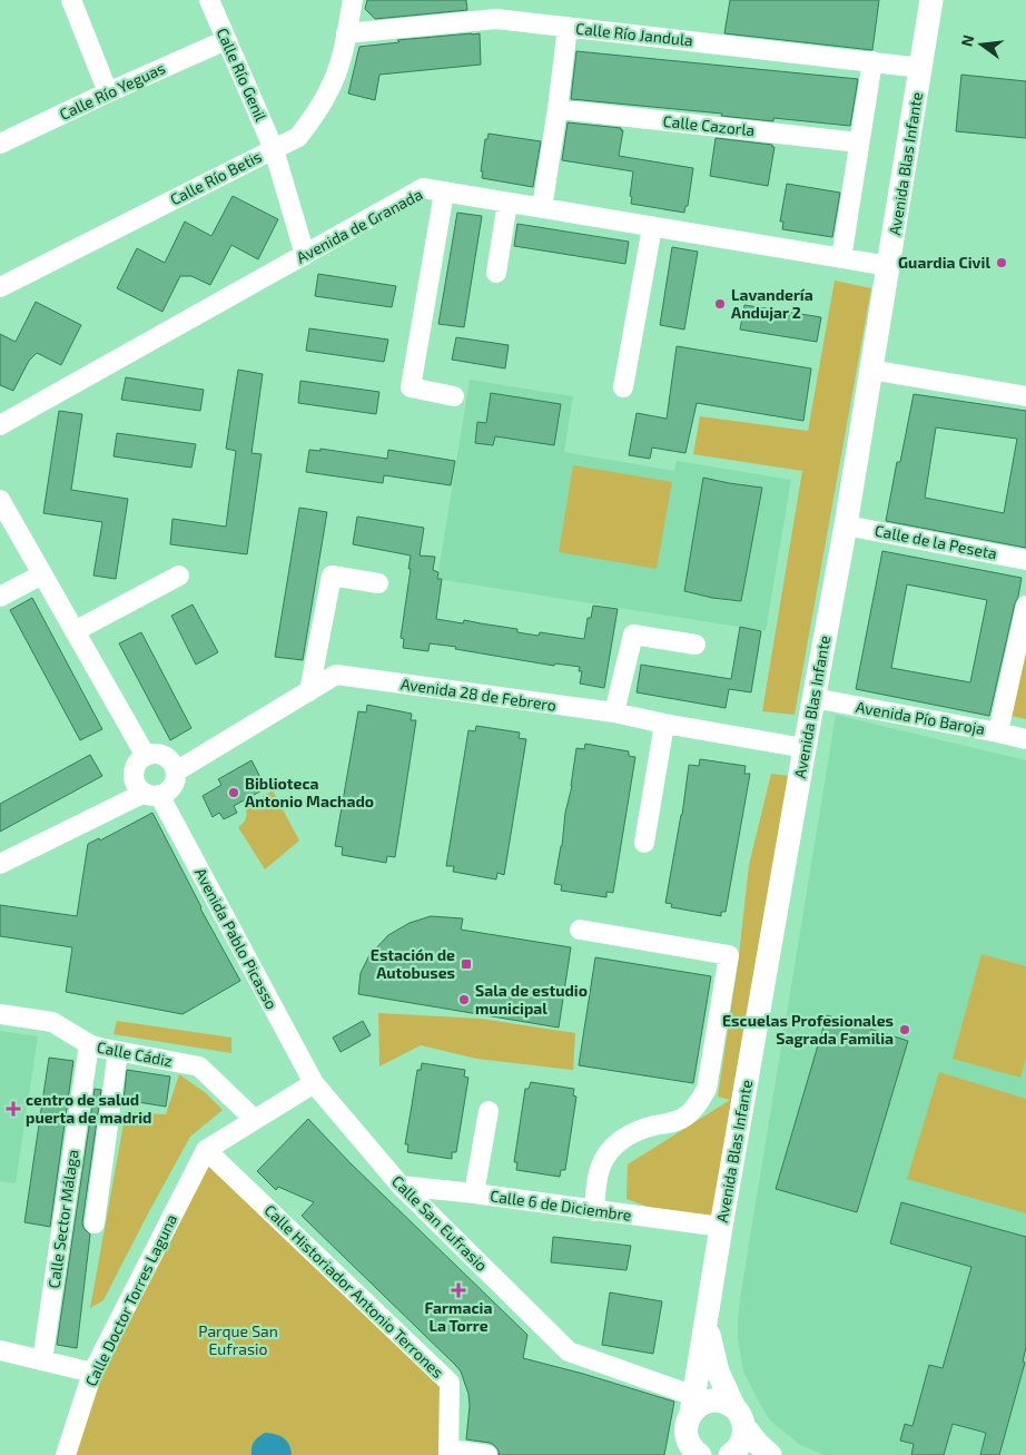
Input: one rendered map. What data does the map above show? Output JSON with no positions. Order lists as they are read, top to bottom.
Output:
{
  "streets": {
    "main road": ["Avenida Blas Infante"],
    "street": [
      "Calle Río Jandula",
      "Calle Río Genil",
      "Calle Río Yeguas",
      "Calle Cazorla",
      "Calle Río Betis",
      "Avenida de Granada",
      "Calle de la Peseta",
      "Avenida 28 de Febrero",
      "Avenida Pío Baroja",
      "Avenida Pablo Picasso",
      "Calle Cádiz",
      "Calle 6 de Diciembre",
      "Calle Sector Málaga",
      "Calle San Eufrasio",
      "Calle Historiador Antonio Terrones",
      "Calle Doctor Torres Laguna"
    ]
  },
  "crossings": [
    ["Calle Río Jandula", "Avenida Blas Infante"],
    ["Calle Río Jandula", "Calle Río Betis"],
    ["Calle Río Genil", "Calle Río Yeguas"],
    ["Calle Río Genil", "Calle Río Betis"],
    ["Calle Río Genil", "Avenida de Granada"],
    ["Avenida Blas Infante", "Avenida de Granada"],
    ["Avenida Blas Infante", "Calle de la Peseta"],
    ["Avenida Blas Infante", "Avenida 28 de Febrero"],
    ["Avenida Blas Infante", "Avenida Pío Baroja"],
    ["Avenida Blas Infante", "Calle 6 de Diciembre"],
    ["Avenida Blas Infante", "Calle San Eufrasio"],
    ["Avenida 28 de Febrero", "Avenida Pablo Picasso"],
    ["Avenida Pablo Picasso", "Calle San Eufrasio"],
    ["Calle Cádiz", "Calle Sector Málaga"],
    ["Calle 6 de Diciembre", "Calle San Eufrasio"],
    ["Calle Historiador Antonio Terrones", "Calle Doctor Torres Laguna"]
  ],
  "parks": ["Parque San Eufrasio"],
  "places": {
    "other": [
      "Guardia Civil",
      "Lavandería Andujar 2",
      "Biblioteca Antonio Machado",
      "Sala de estudio municipal",
      "Escuelas Profesionales Sagrada Familia"
    ],
    "transit": ["Estación de Autobuses"],
    "health": ["centro de salud puerta de madrid", "Farmacia La Torre"]
  },
  "north": "left"
}
